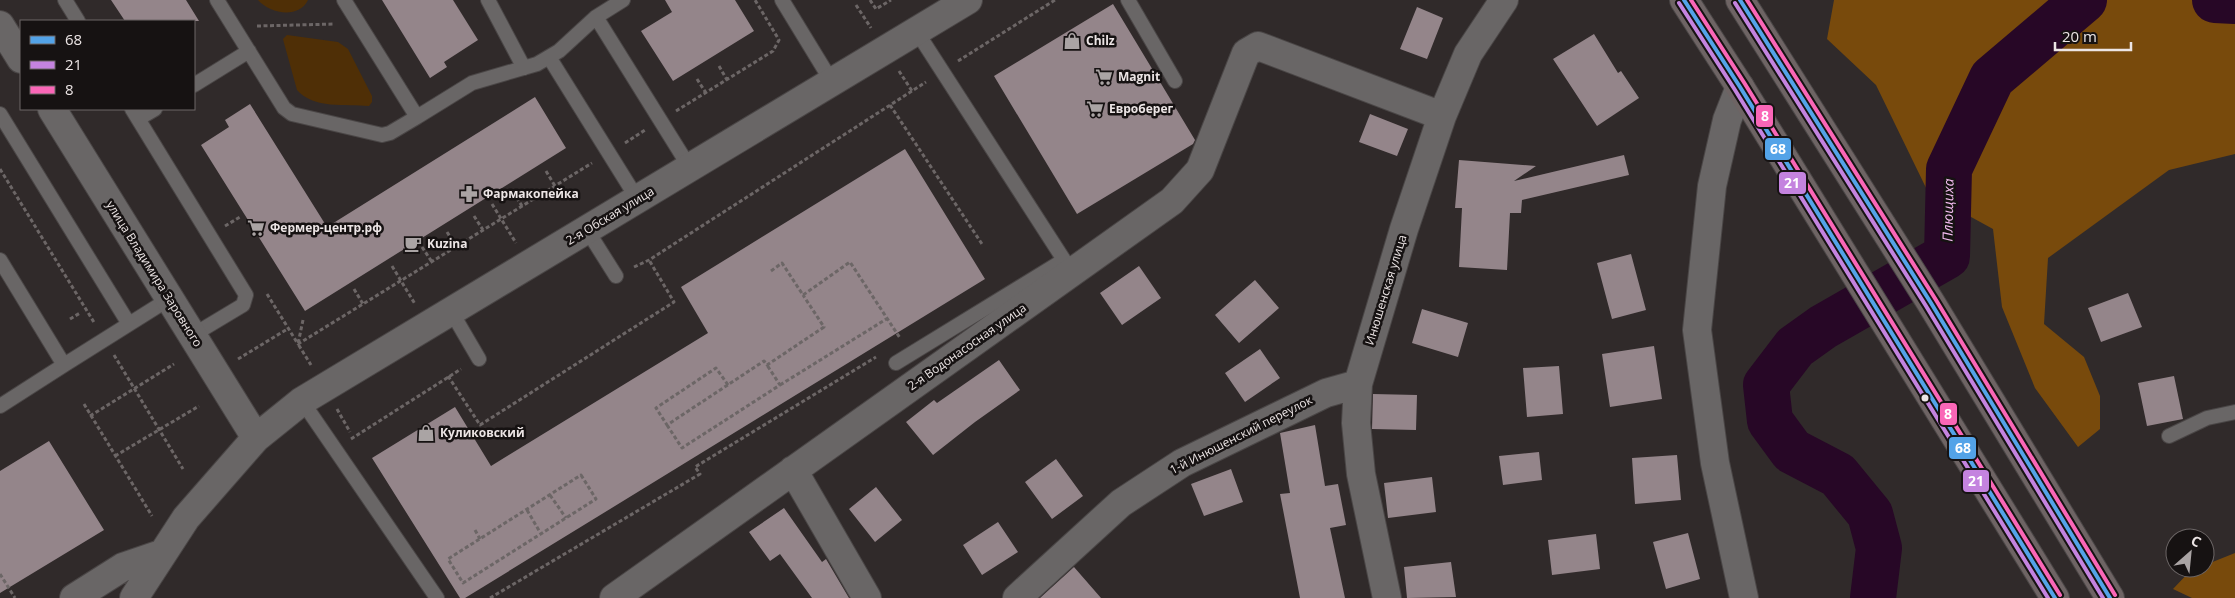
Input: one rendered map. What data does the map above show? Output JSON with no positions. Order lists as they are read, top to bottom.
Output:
{
  "streets": {
    "street": [
      "2-я Обская улица",
      "улица Владимира Заровного",
      "Инюшенская улица",
      "2-я Водонасосная улица",
      "1-й Инюшенский переулок"
    ]
  },
  "crossings": [
    ["2-я Обская улица", "улица Владимира Заровного"],
    ["Инюшенская улица", "2-я Водонасосная улица"],
    ["Инюшенская улица", "1-й Инюшенский переулок"]
  ],
  "water": ["Плющиха"],
  "places": {
    "shop": ["Chilz", "Куликовский"],
    "supermarket": ["Magnit", "Евроберег", "Фермер-центр.рф"],
    "pharmacy": ["Фармакопейка"],
    "cafe": ["Kuzina"]
  },
  "lines": ["transit line 68", "transit line 8", "transit line 21"],
  "legend": ["68", "21", "8"],
  "scale_bar": "20 m",
  "north": "top right"
}
